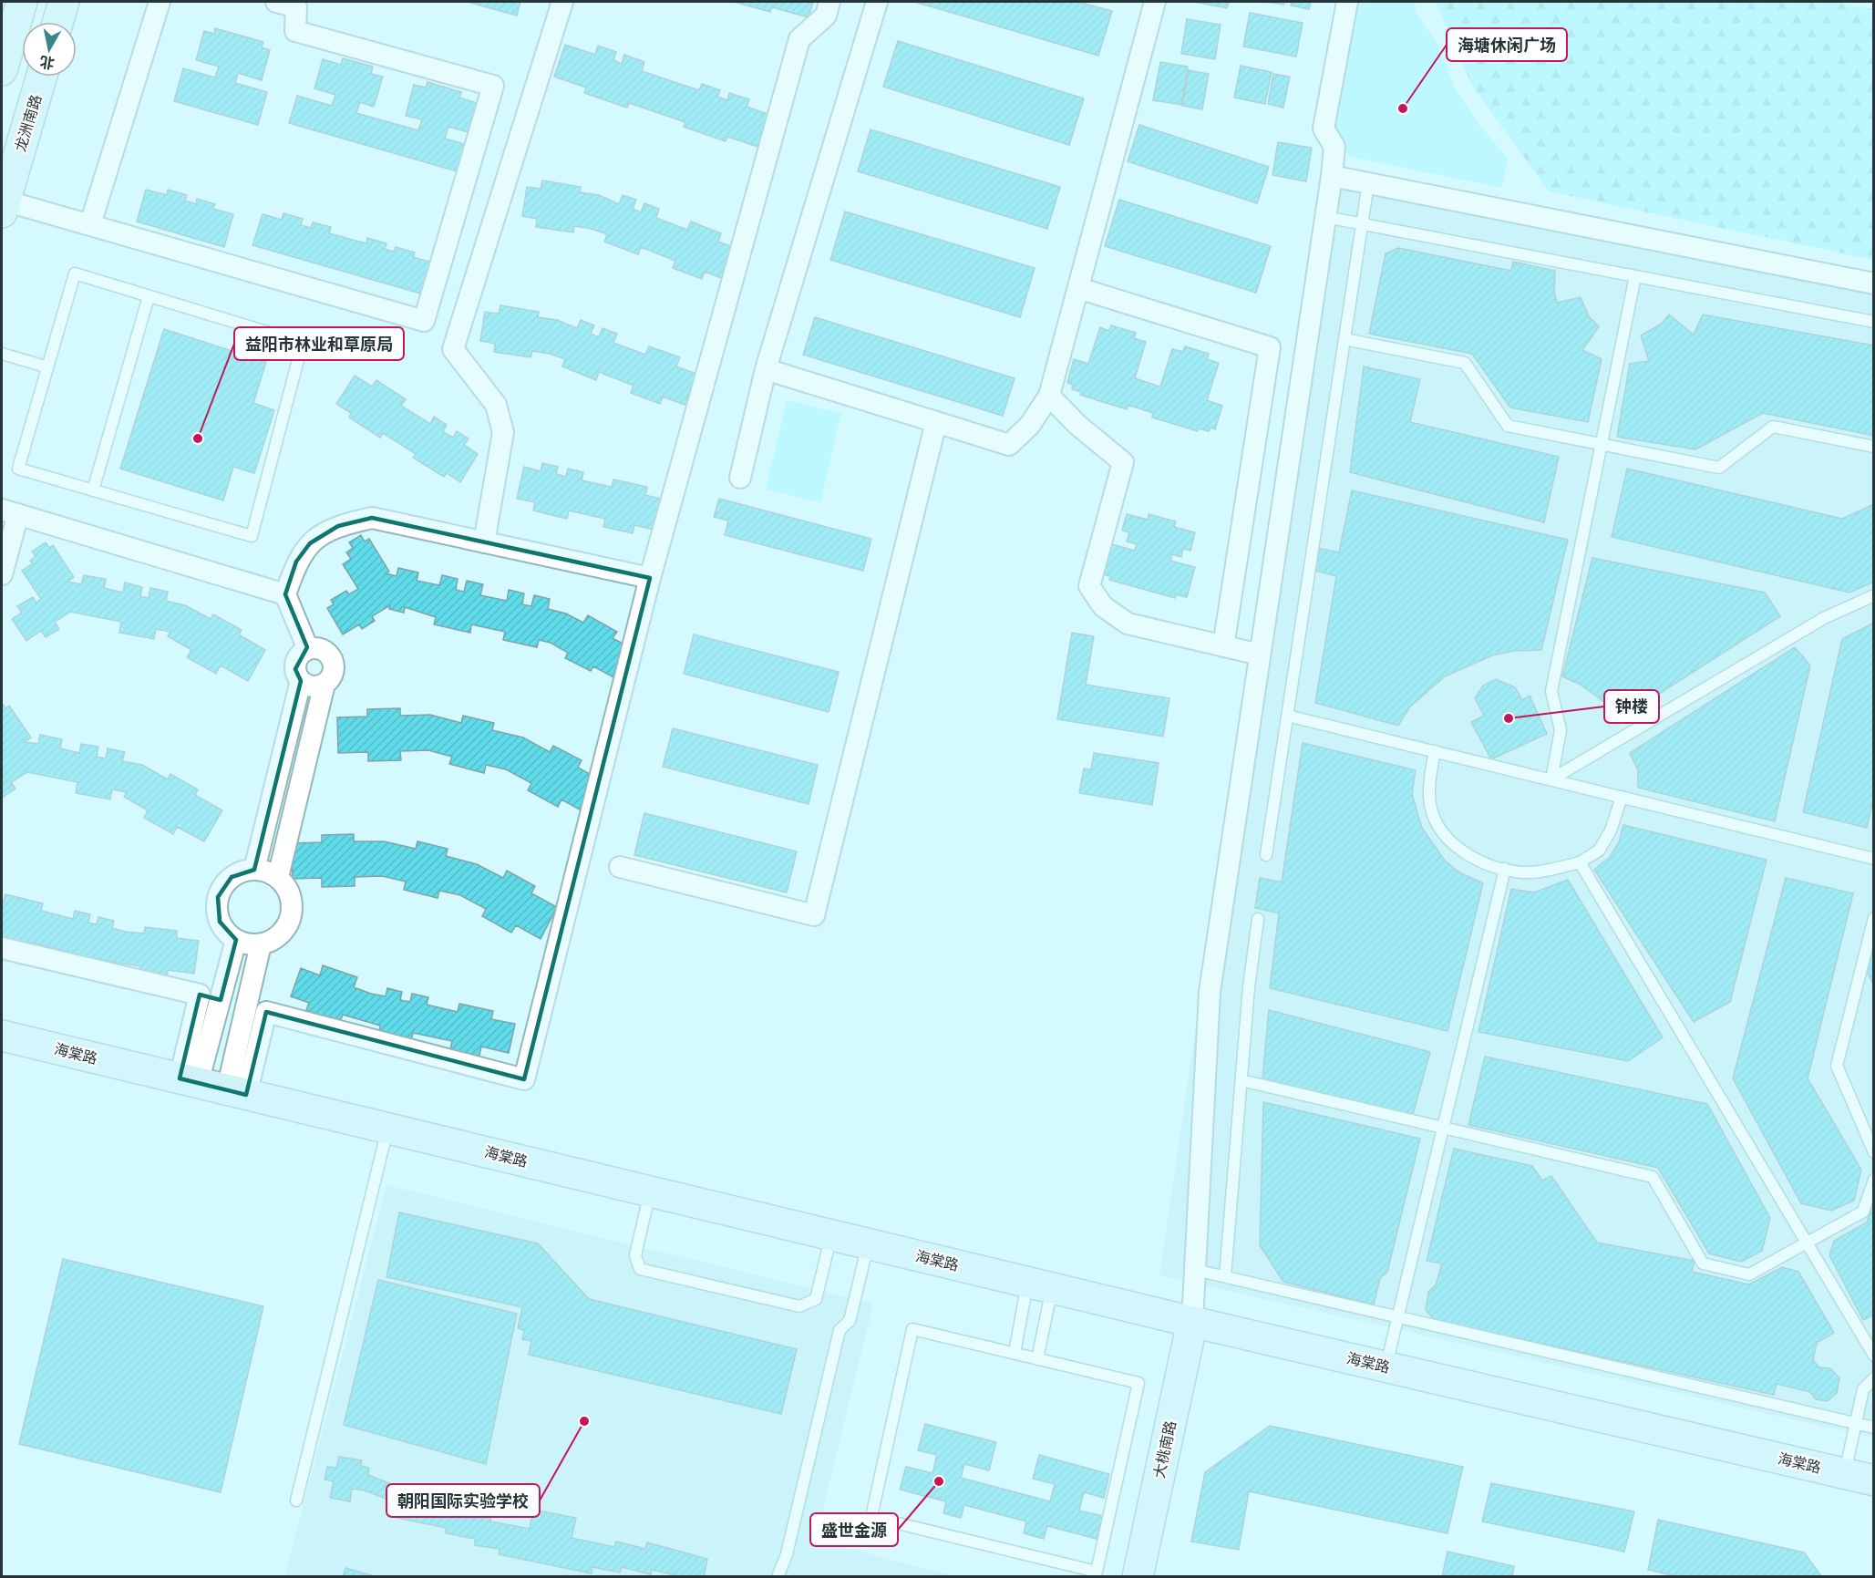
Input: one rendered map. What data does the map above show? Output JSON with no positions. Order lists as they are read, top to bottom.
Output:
{
  "streets": {
    "street": ["龙洲南路", "海棠路", "大桃南路"]
  },
  "crossings": [
    ["海棠路", "大桃南路"]
  ],
  "places": [
    "海塘休闲广场",
    "益阳市林业和草原局",
    "钟楼",
    "朝阳国际实验学校",
    "盛世金源"
  ],
  "north": "bottom"
}
